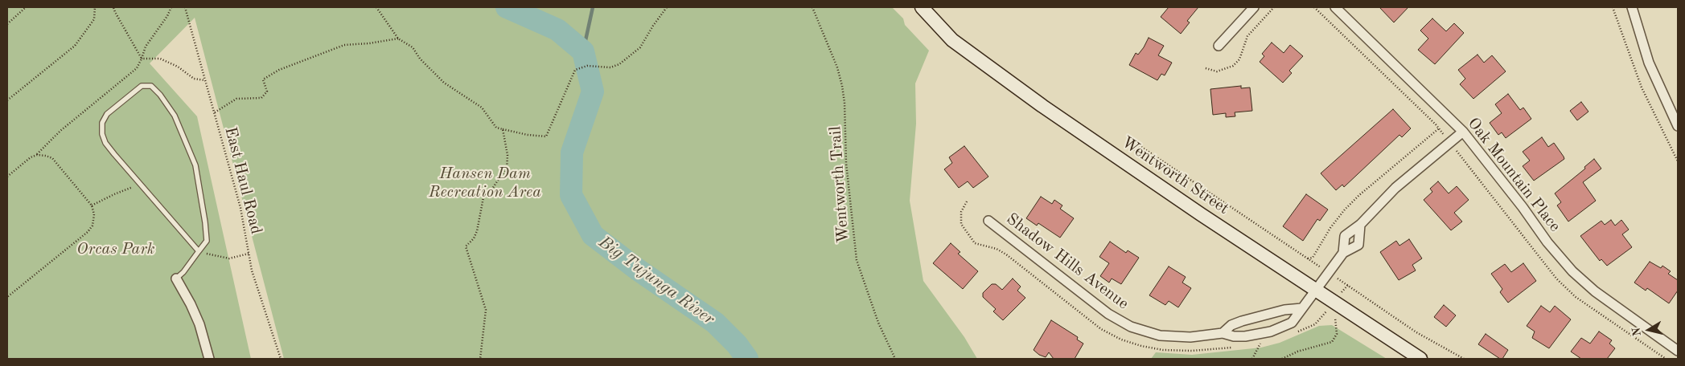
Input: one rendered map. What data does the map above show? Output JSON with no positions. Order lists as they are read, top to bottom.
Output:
{
  "streets": {
    "main road": ["Wentworth Street"],
    "street": ["Oak Mountain Place", "Shadow Hills Avenue"],
    "path": ["East Haul Road", "Wentworth Trail"]
  },
  "crossings": [
    ["Wentworth Street", "Shadow Hills Avenue"]
  ],
  "water": ["Big Tujunga River"],
  "parks": ["Hansen Dam Recreation Area", "Orcas Park"],
  "north": "left"
}
